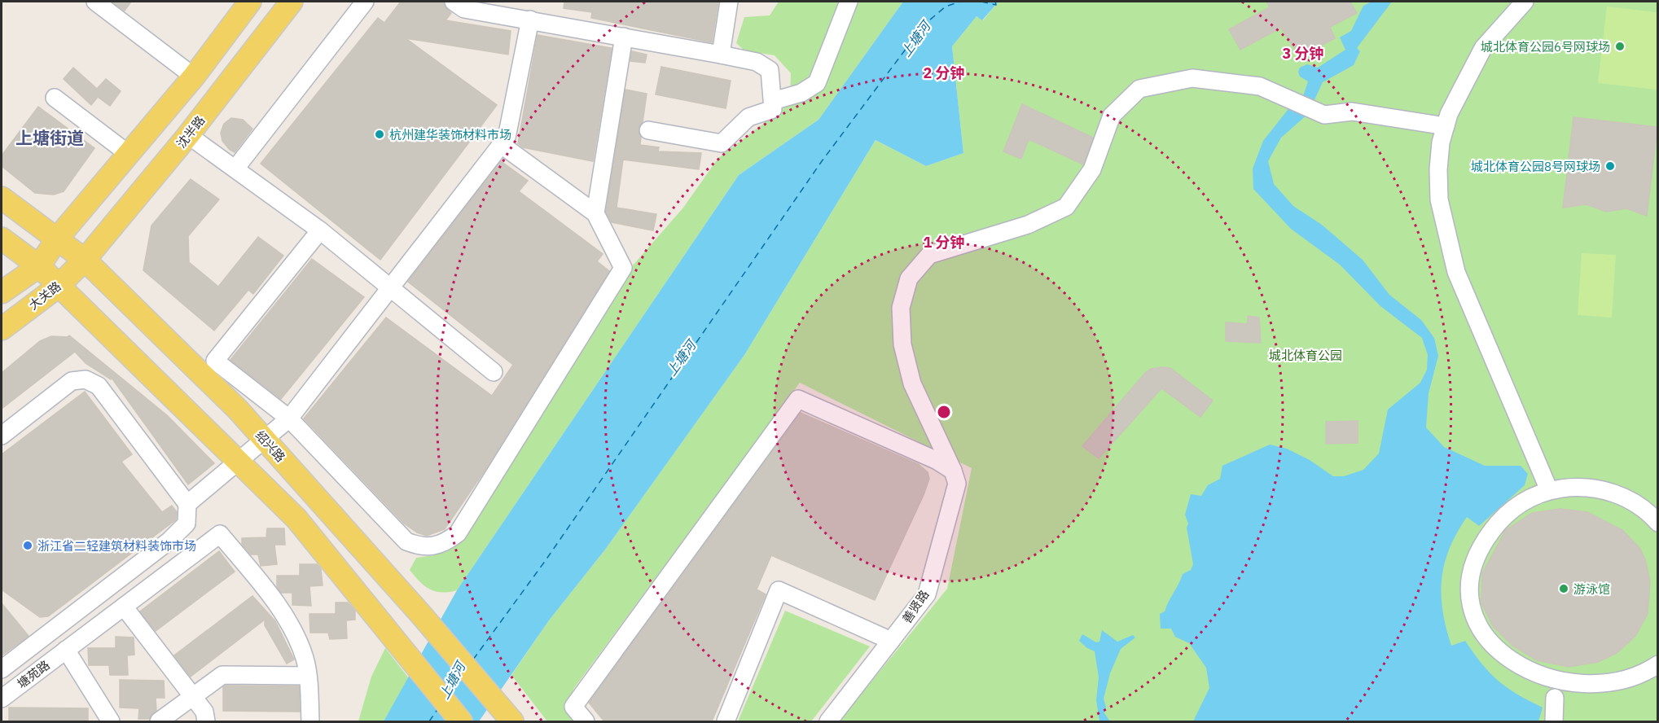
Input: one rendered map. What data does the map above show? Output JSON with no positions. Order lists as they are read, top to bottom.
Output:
{
  "streets": {
    "main road": ["沈半路", "大关路", "绍兴路"],
    "street": ["善贤路", "塘苑路"]
  },
  "crossings": [
    ["沈半路", "大关路"],
    ["沈半路", "绍兴路"],
    ["大关路", "绍兴路"]
  ],
  "districts": ["上塘街道"],
  "water": ["上塘河"],
  "parks": ["城北体育公园"],
  "places": [
    "城北体育公园6号网球场",
    "杭州建华装饰材料市场",
    "城北体育公园8号网球场",
    "浙江省二轻建筑材料装饰市场",
    "游泳馆"
  ],
  "rings": ["3 分钟", "2 分钟", "1 分钟"]
}
